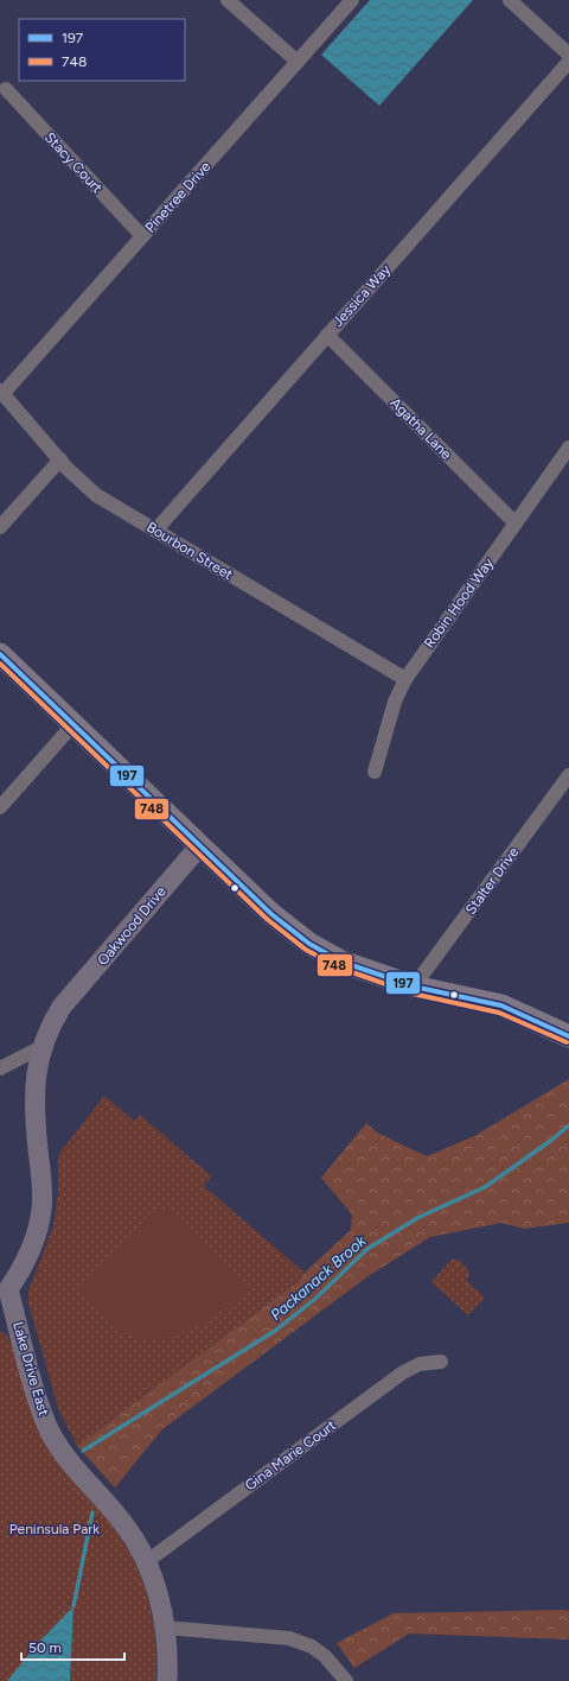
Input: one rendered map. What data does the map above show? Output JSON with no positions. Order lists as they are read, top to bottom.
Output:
{
  "streets": {
    "street": [
      "Stacy Court",
      "Pinetree Drive",
      "Jessica Way",
      "Agatha Lane",
      "Bourbon Street",
      "Robin Hood Way",
      "Stalter Drive",
      "Oakwood Drive",
      "Lake Drive East",
      "Gina Marie Court"
    ]
  },
  "crossings": [
    ["Stacy Court", "Pinetree Drive"],
    ["Pinetree Drive", "Bourbon Street"],
    ["Jessica Way", "Agatha Lane"],
    ["Jessica Way", "Bourbon Street"],
    ["Agatha Lane", "Robin Hood Way"],
    ["Bourbon Street", "Robin Hood Way"],
    ["Oakwood Drive", "Lake Drive East"],
    ["Lake Drive East", "Gina Marie Court"]
  ],
  "water": ["Packanack Brook"],
  "parks": ["Peninsula Park"],
  "lines": ["transit line 197", "transit line 748"],
  "legend": ["197", "748"],
  "scale_bar": "50 m"
}
